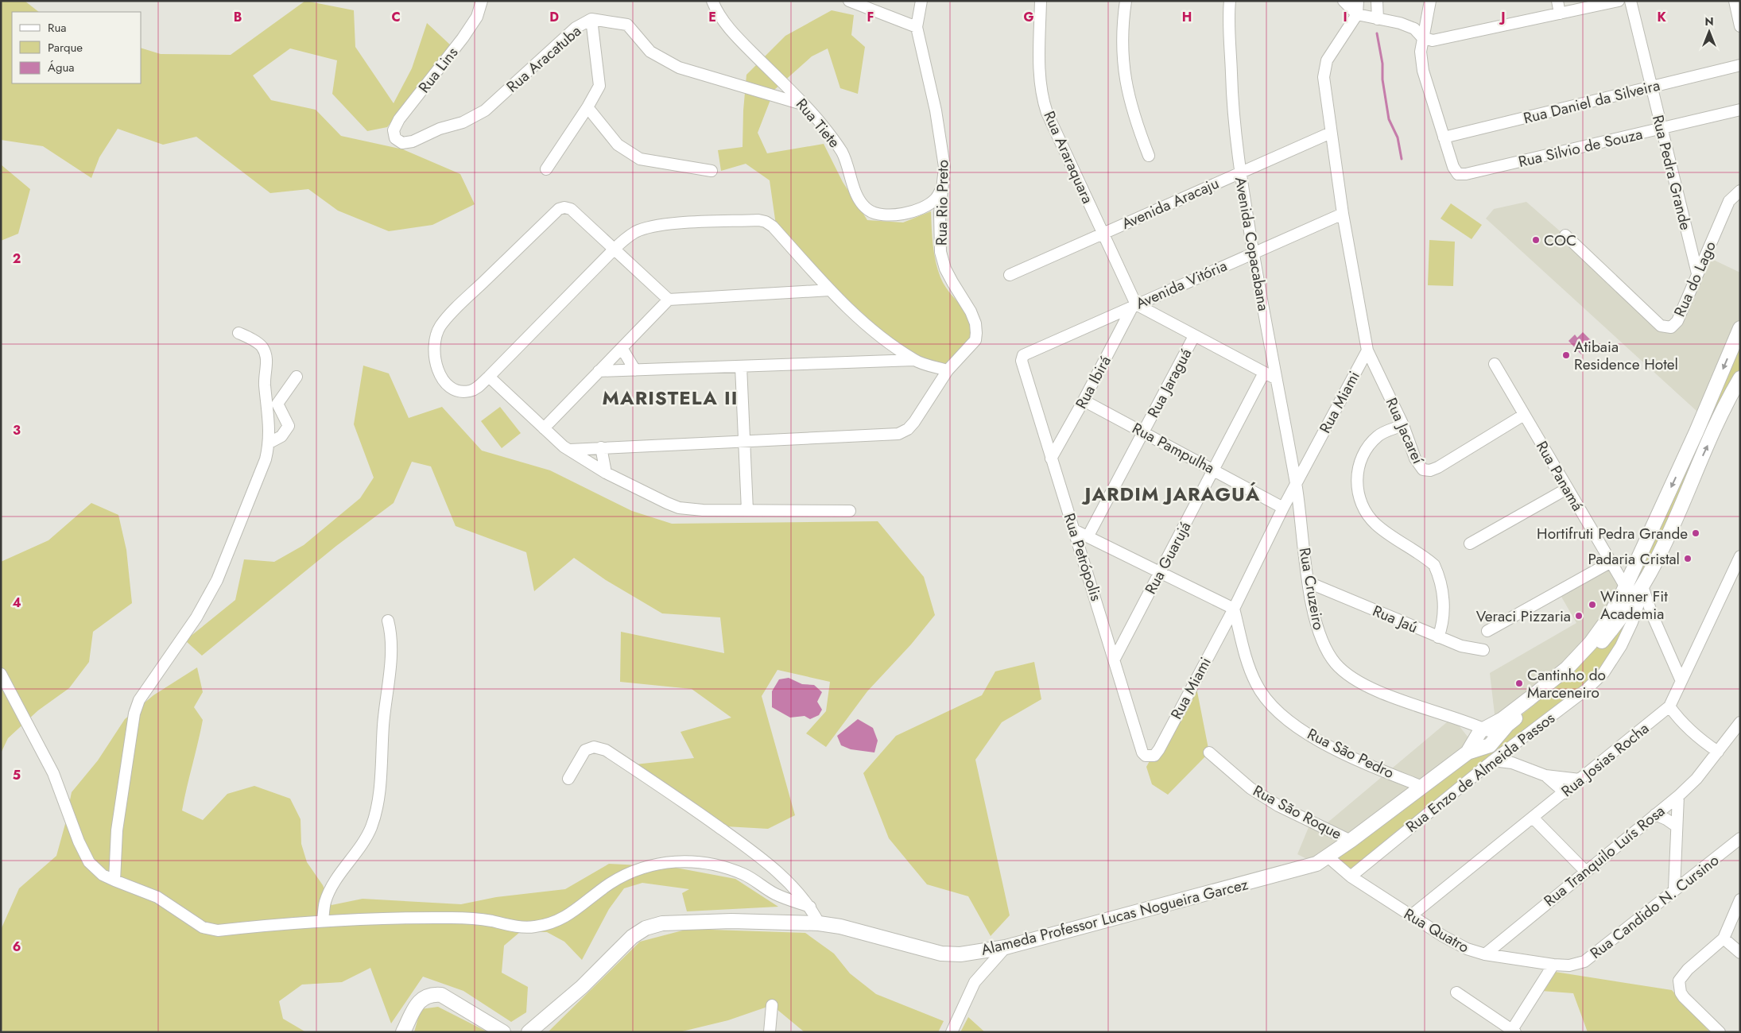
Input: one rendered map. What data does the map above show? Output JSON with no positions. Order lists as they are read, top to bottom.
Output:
{
  "streets": {
    "main road": ["Alameda Professor Lucas Nogueira Garcez"],
    "street": [
      "Rua Aracatuba",
      "Rua Lins",
      "Rua Daniel da Silveira",
      "Rua Tiete",
      "Rua Silvio de Souza",
      "Rua Araraquara",
      "Rua Pedra Grande",
      "Rua Rio Preto",
      "Avenida Aracaju",
      "Avenida Copacabana",
      "Rua do Lago",
      "Avenida Vitória",
      "Rua Ibirá",
      "Rua Jaraguá",
      "Rua Miami",
      "Rua Jacareí",
      "Rua Pampulha",
      "Rua Panamá",
      "Rua Petrópolis",
      "Rua Guarujá",
      "Rua Cruzeiro",
      "Rua Jaú",
      "Rua São Pedro",
      "Rua Josias Rocha",
      "Rua Enzo de Almeida Passos",
      "Rua São Roque",
      "Rua Tranquilo Luís Rosa",
      "Rua Candido N. Cursino",
      "Rua Quatro"
    ]
  },
  "crossings": [
    ["Rua Aracatuba", "Rua Lins"],
    ["Rua Aracatuba", "Rua Tiete"],
    ["Rua Daniel da Silveira", "Rua Silvio de Souza"],
    ["Rua Daniel da Silveira", "Rua Pedra Grande"],
    ["Rua Tiete", "Rua Rio Preto"],
    ["Rua Silvio de Souza", "Rua Pedra Grande"],
    ["Rua Araraquara", "Avenida Aracaju"],
    ["Rua Araraquara", "Avenida Vitória"],
    ["Rua Araraquara", "Rua Ibirá"],
    ["Rua Pedra Grande", "Rua do Lago"],
    ["Avenida Aracaju", "Avenida Copacabana"],
    ["Avenida Copacabana", "Avenida Vitória"],
    ["Avenida Copacabana", "Rua Miami"],
    ["Avenida Copacabana", "Rua Cruzeiro"],
    ["Avenida Vitória", "Rua Ibirá"],
    ["Avenida Vitória", "Rua Petrópolis"],
    ["Rua Ibirá", "Rua Pampulha"],
    ["Rua Ibirá", "Rua Petrópolis"],
    ["Rua Jaraguá", "Rua Pampulha"],
    ["Rua Miami", "Rua Jacareí"],
    ["Rua Miami", "Rua Pampulha"],
    ["Rua Miami", "Rua Petrópolis"],
    ["Rua Miami", "Rua Cruzeiro"],
    ["Rua Miami", "Rua São Pedro"],
    ["Rua Jacareí", "Rua Panamá"],
    ["Rua Pampulha", "Rua Guarujá"],
    ["Rua Panamá", "Rua Josias Rocha"],
    ["Rua Panamá", "Rua Enzo de Almeida Passos"],
    ["Rua Panamá", "Alameda Professor Lucas Nogueira Garcez"],
    ["Rua Petrópolis", "Rua Guarujá"],
    ["Rua Cruzeiro", "Rua Jaú"],
    ["Rua Cruzeiro", "Alameda Professor Lucas Nogueira Garcez"],
    ["Rua São Pedro", "Alameda Professor Lucas Nogueira Garcez"],
    ["Rua Josias Rocha", "Rua Quatro"],
    ["Rua Enzo de Almeida Passos", "Alameda Professor Lucas Nogueira Garcez"],
    ["Rua Enzo de Almeida Passos", "Rua Quatro"],
    ["Rua São Roque", "Alameda Professor Lucas Nogueira Garcez"],
    ["Rua Tranquilo Luís Rosa", "Rua Quatro"],
    ["Rua Candido N. Cursino", "Rua Quatro"],
    ["Alameda Professor Lucas Nogueira Garcez", "Rua Quatro"]
  ],
  "districts": ["MARISTELA II", "JARDIM JARAGUÁ"],
  "places": [
    "COC",
    "Atibaia Residence Hotel",
    "Hortifruti Pedra Grande",
    "Padaria Cristal",
    "Winner Fit Academia",
    "Veraci Pizzaria",
    "Cantinho do Marceneiro"
  ],
  "legend": ["Rua", "Parque", "Água"],
  "north": "top",
  "grid": {
    "columns": [
      "B",
      "C",
      "D",
      "E",
      "F",
      "G",
      "H",
      "I",
      "J",
      "K"
    ],
    "rows": [
      "2",
      "3",
      "4",
      "5",
      "6"
    ]
  }
}
